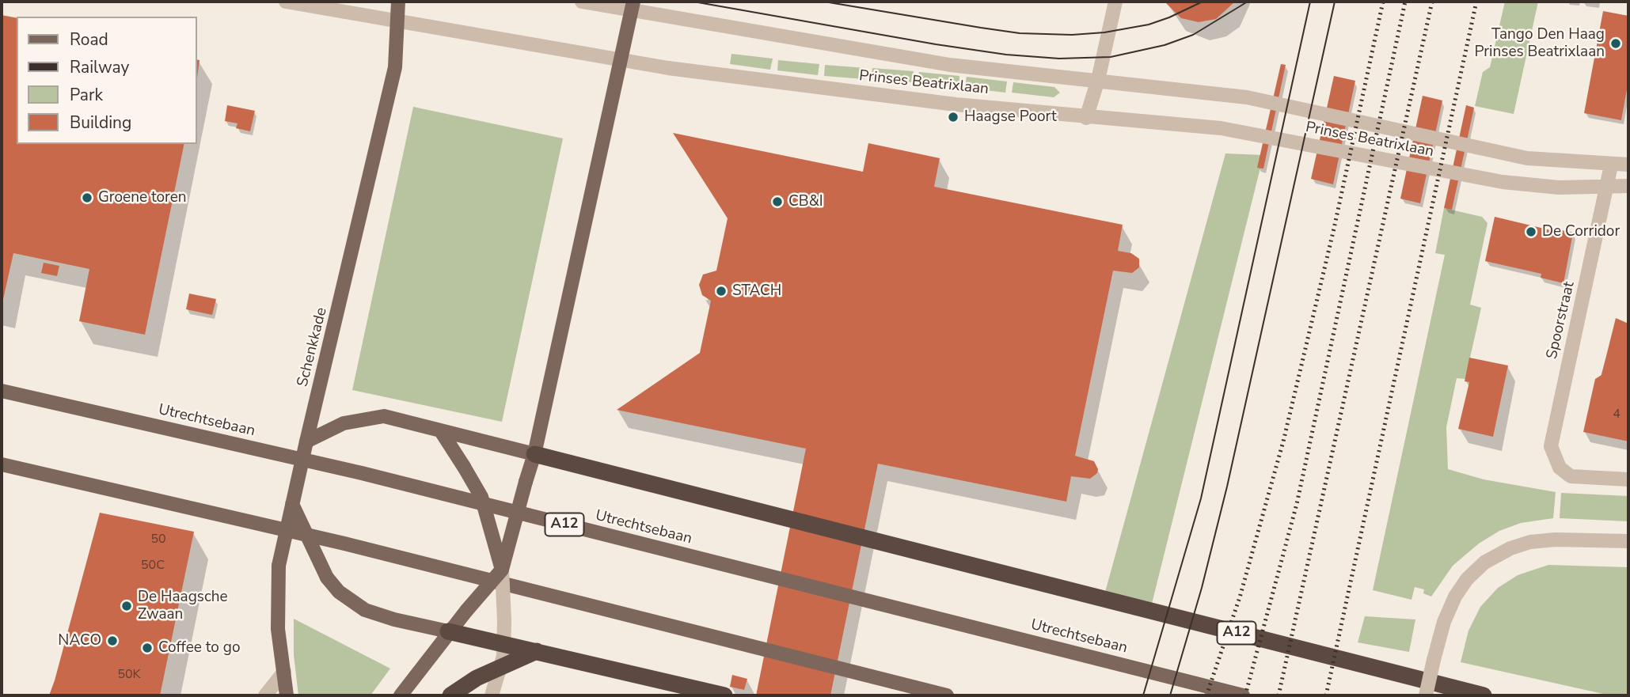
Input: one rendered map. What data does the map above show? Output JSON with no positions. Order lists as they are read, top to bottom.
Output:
{
  "streets": {
    "highway": ["A12"],
    "main road": ["Schenkkade", "Utrechtsebaan"],
    "street": ["Prinses Beatrixlaan", "Spoorstraat"]
  },
  "crossings": [
    ["Prinses Beatrixlaan", "Spoorstraat"],
    ["Prinses Beatrixlaan", "Schenkkade"]
  ],
  "places": [
    "Tango Den Haag Prinses Beatrixlaan",
    "Haagse Poort",
    "Groene toren",
    "CB&I",
    "De Corridor",
    "STACH",
    "De Haagsche Zwaan",
    "NACO",
    "Coffee to go"
  ],
  "house_numbers": [
    "4",
    "50",
    "50C",
    "50K"
  ],
  "legend": [
    "Road",
    "Railway",
    "Park",
    "Building"
  ]
}
